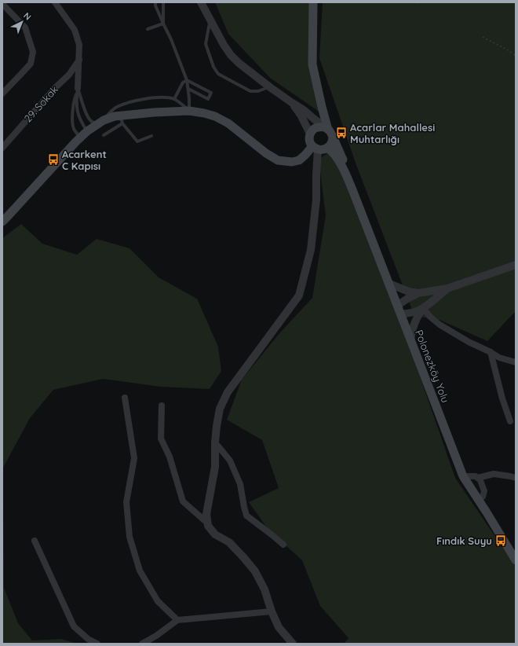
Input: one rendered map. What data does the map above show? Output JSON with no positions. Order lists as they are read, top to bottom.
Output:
{
  "streets": {
    "main road": ["Polonezköy Yolu"],
    "street": ["29. Sokak"]
  },
  "places": {
    "bus stop": ["Acarlar Mahallesi Muhtarlığı", "Acarkent C Kapısı", "Fındık Suyu"]
  },
  "north": "top right"
}
